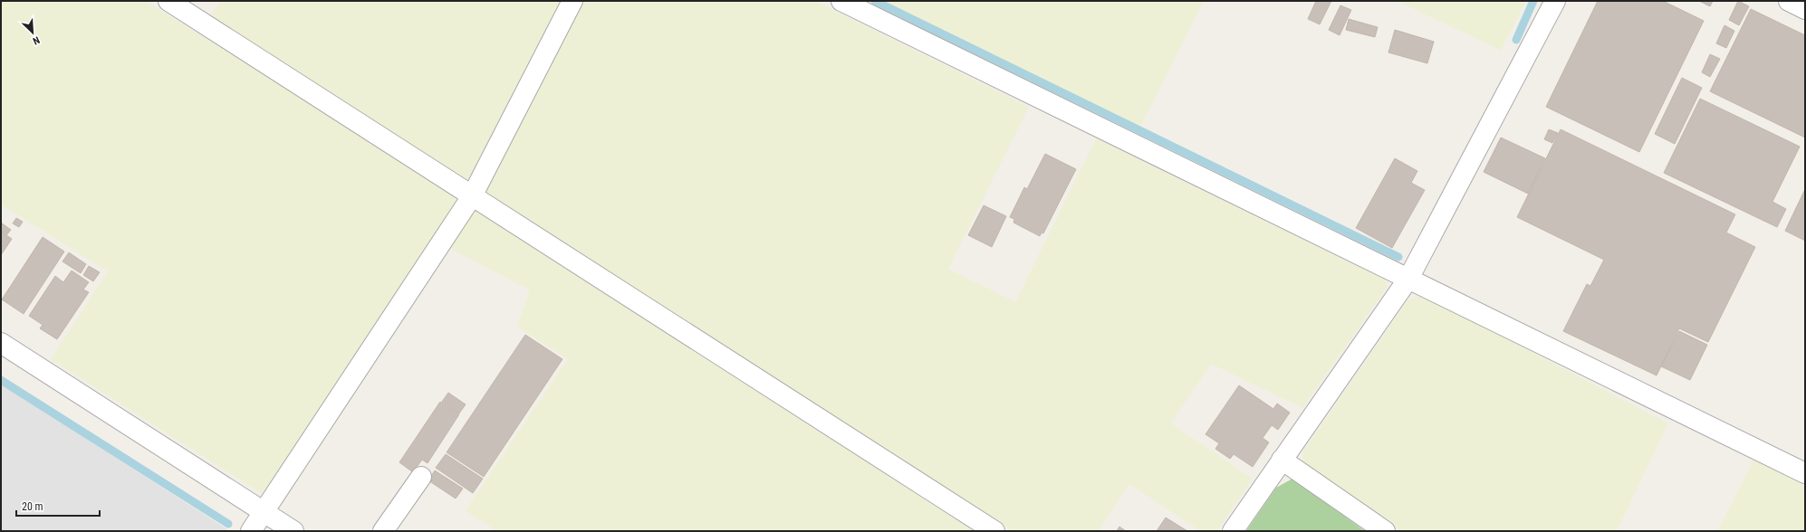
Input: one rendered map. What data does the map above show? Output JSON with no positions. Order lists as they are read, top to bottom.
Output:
{
  "scale_bar": "20 m",
  "north": "bottom right"
}
